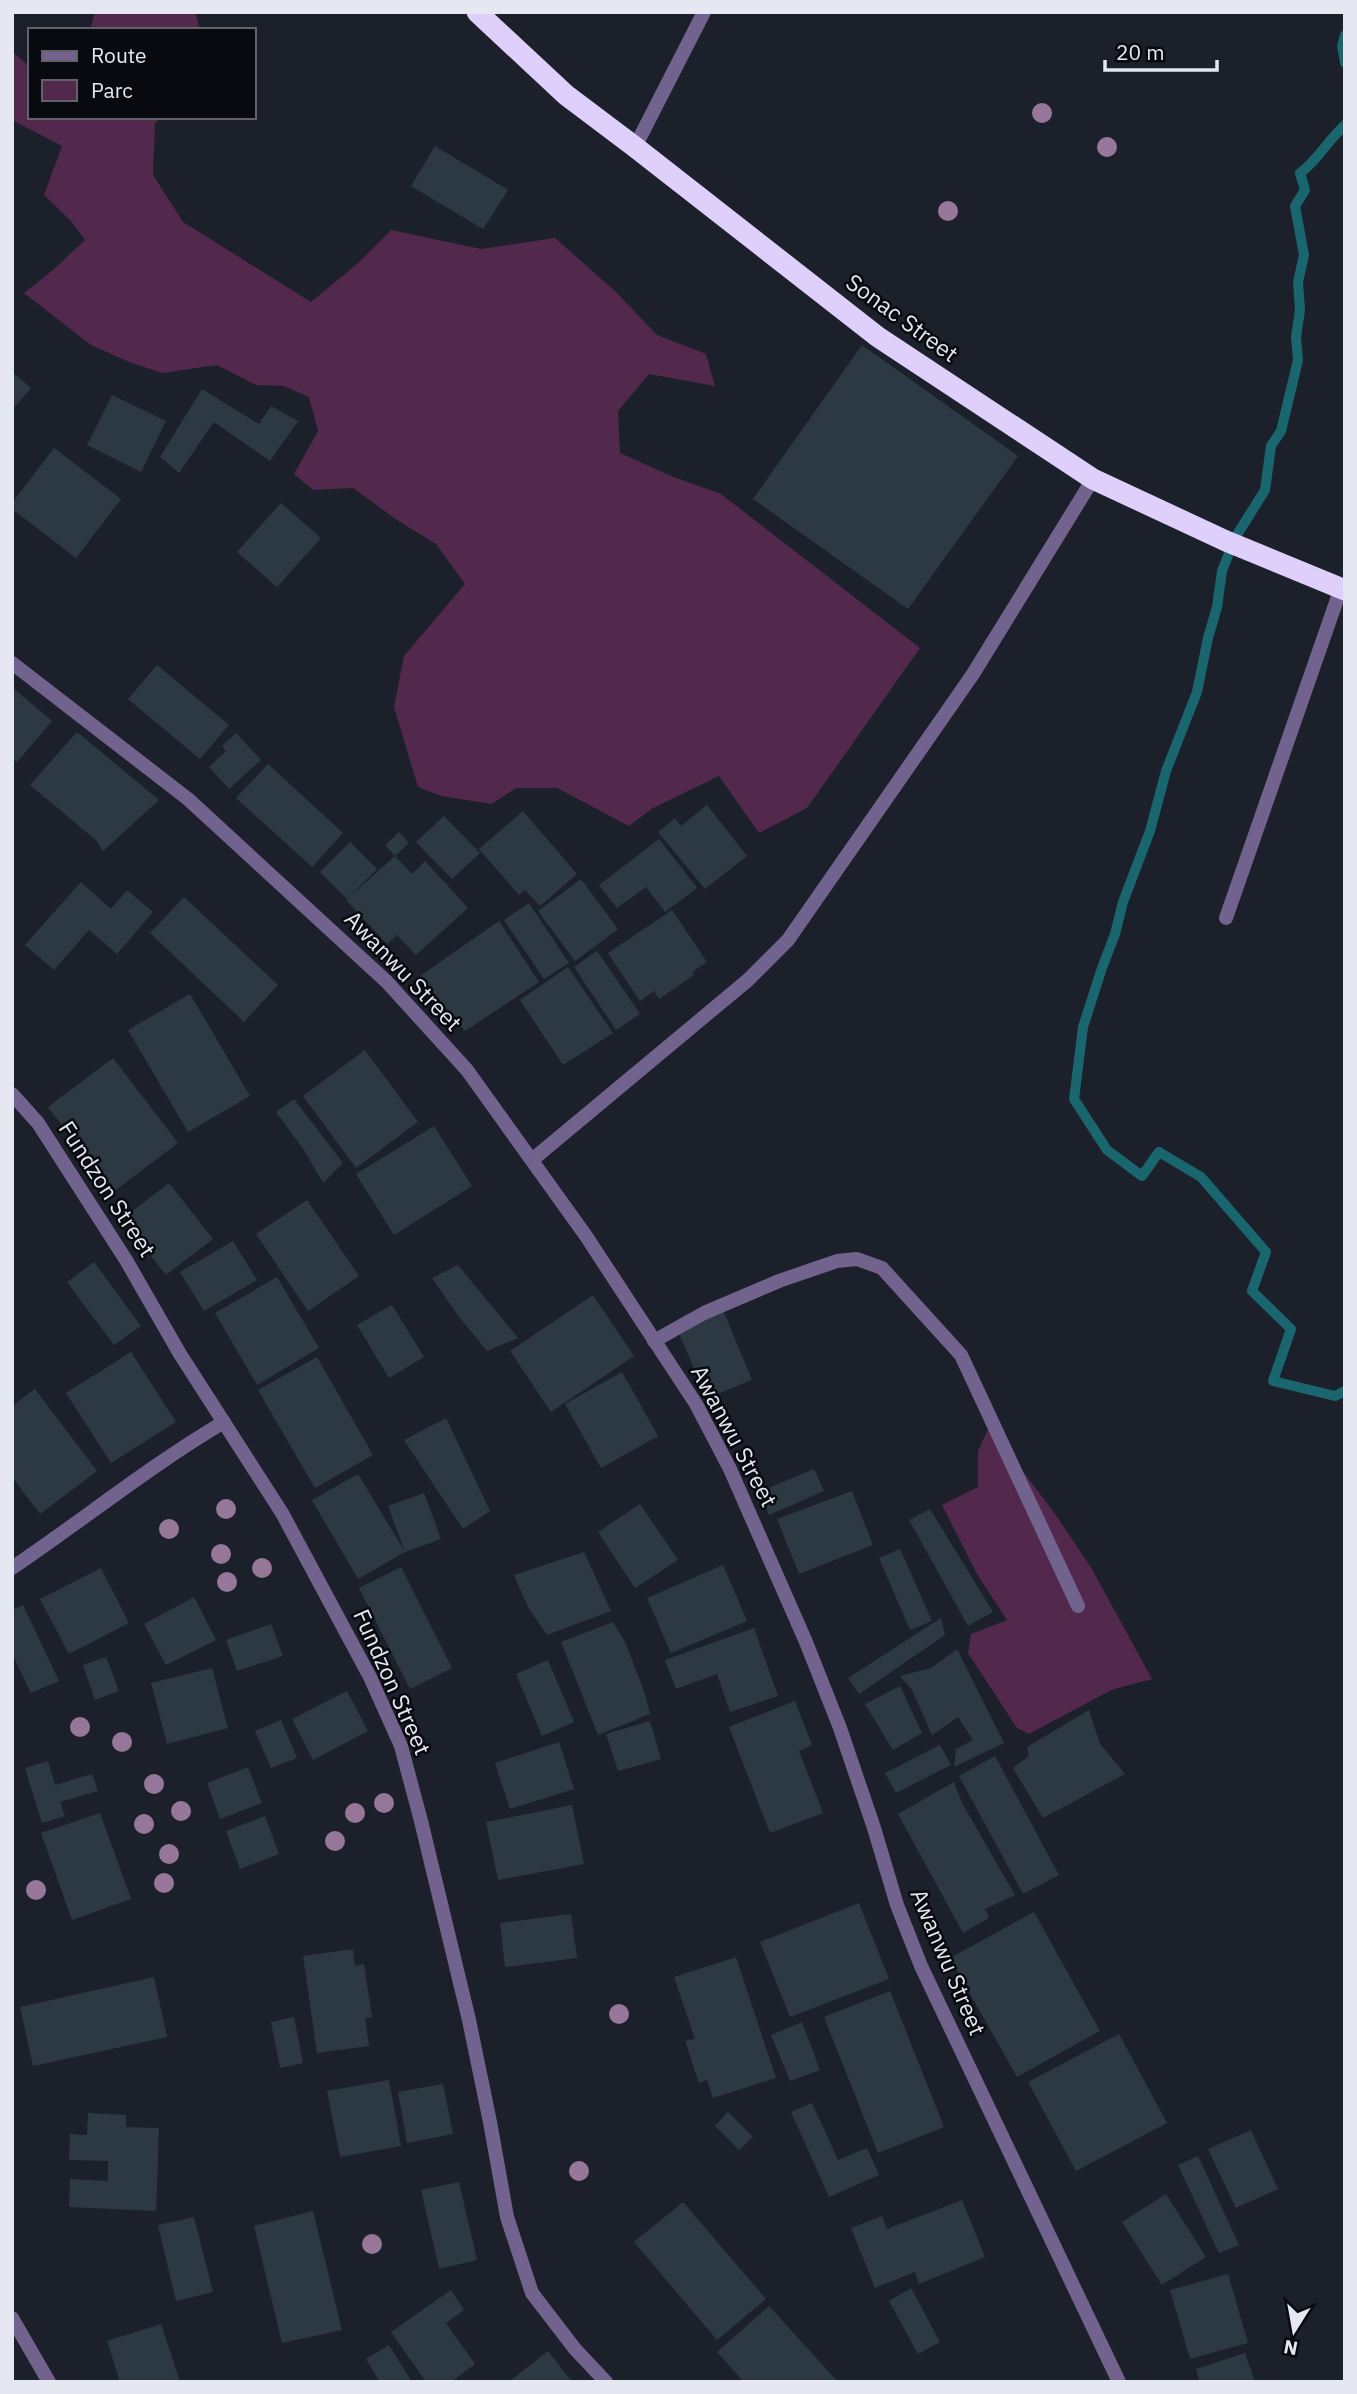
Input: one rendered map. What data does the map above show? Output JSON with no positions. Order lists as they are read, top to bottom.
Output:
{
  "streets": {
    "highway": ["Sonac Street"],
    "street": ["Awanwu Street", "Fundzon Street"]
  },
  "legend": ["Route", "Parc"],
  "scale_bar": "20 m",
  "north": "bottom"
}
